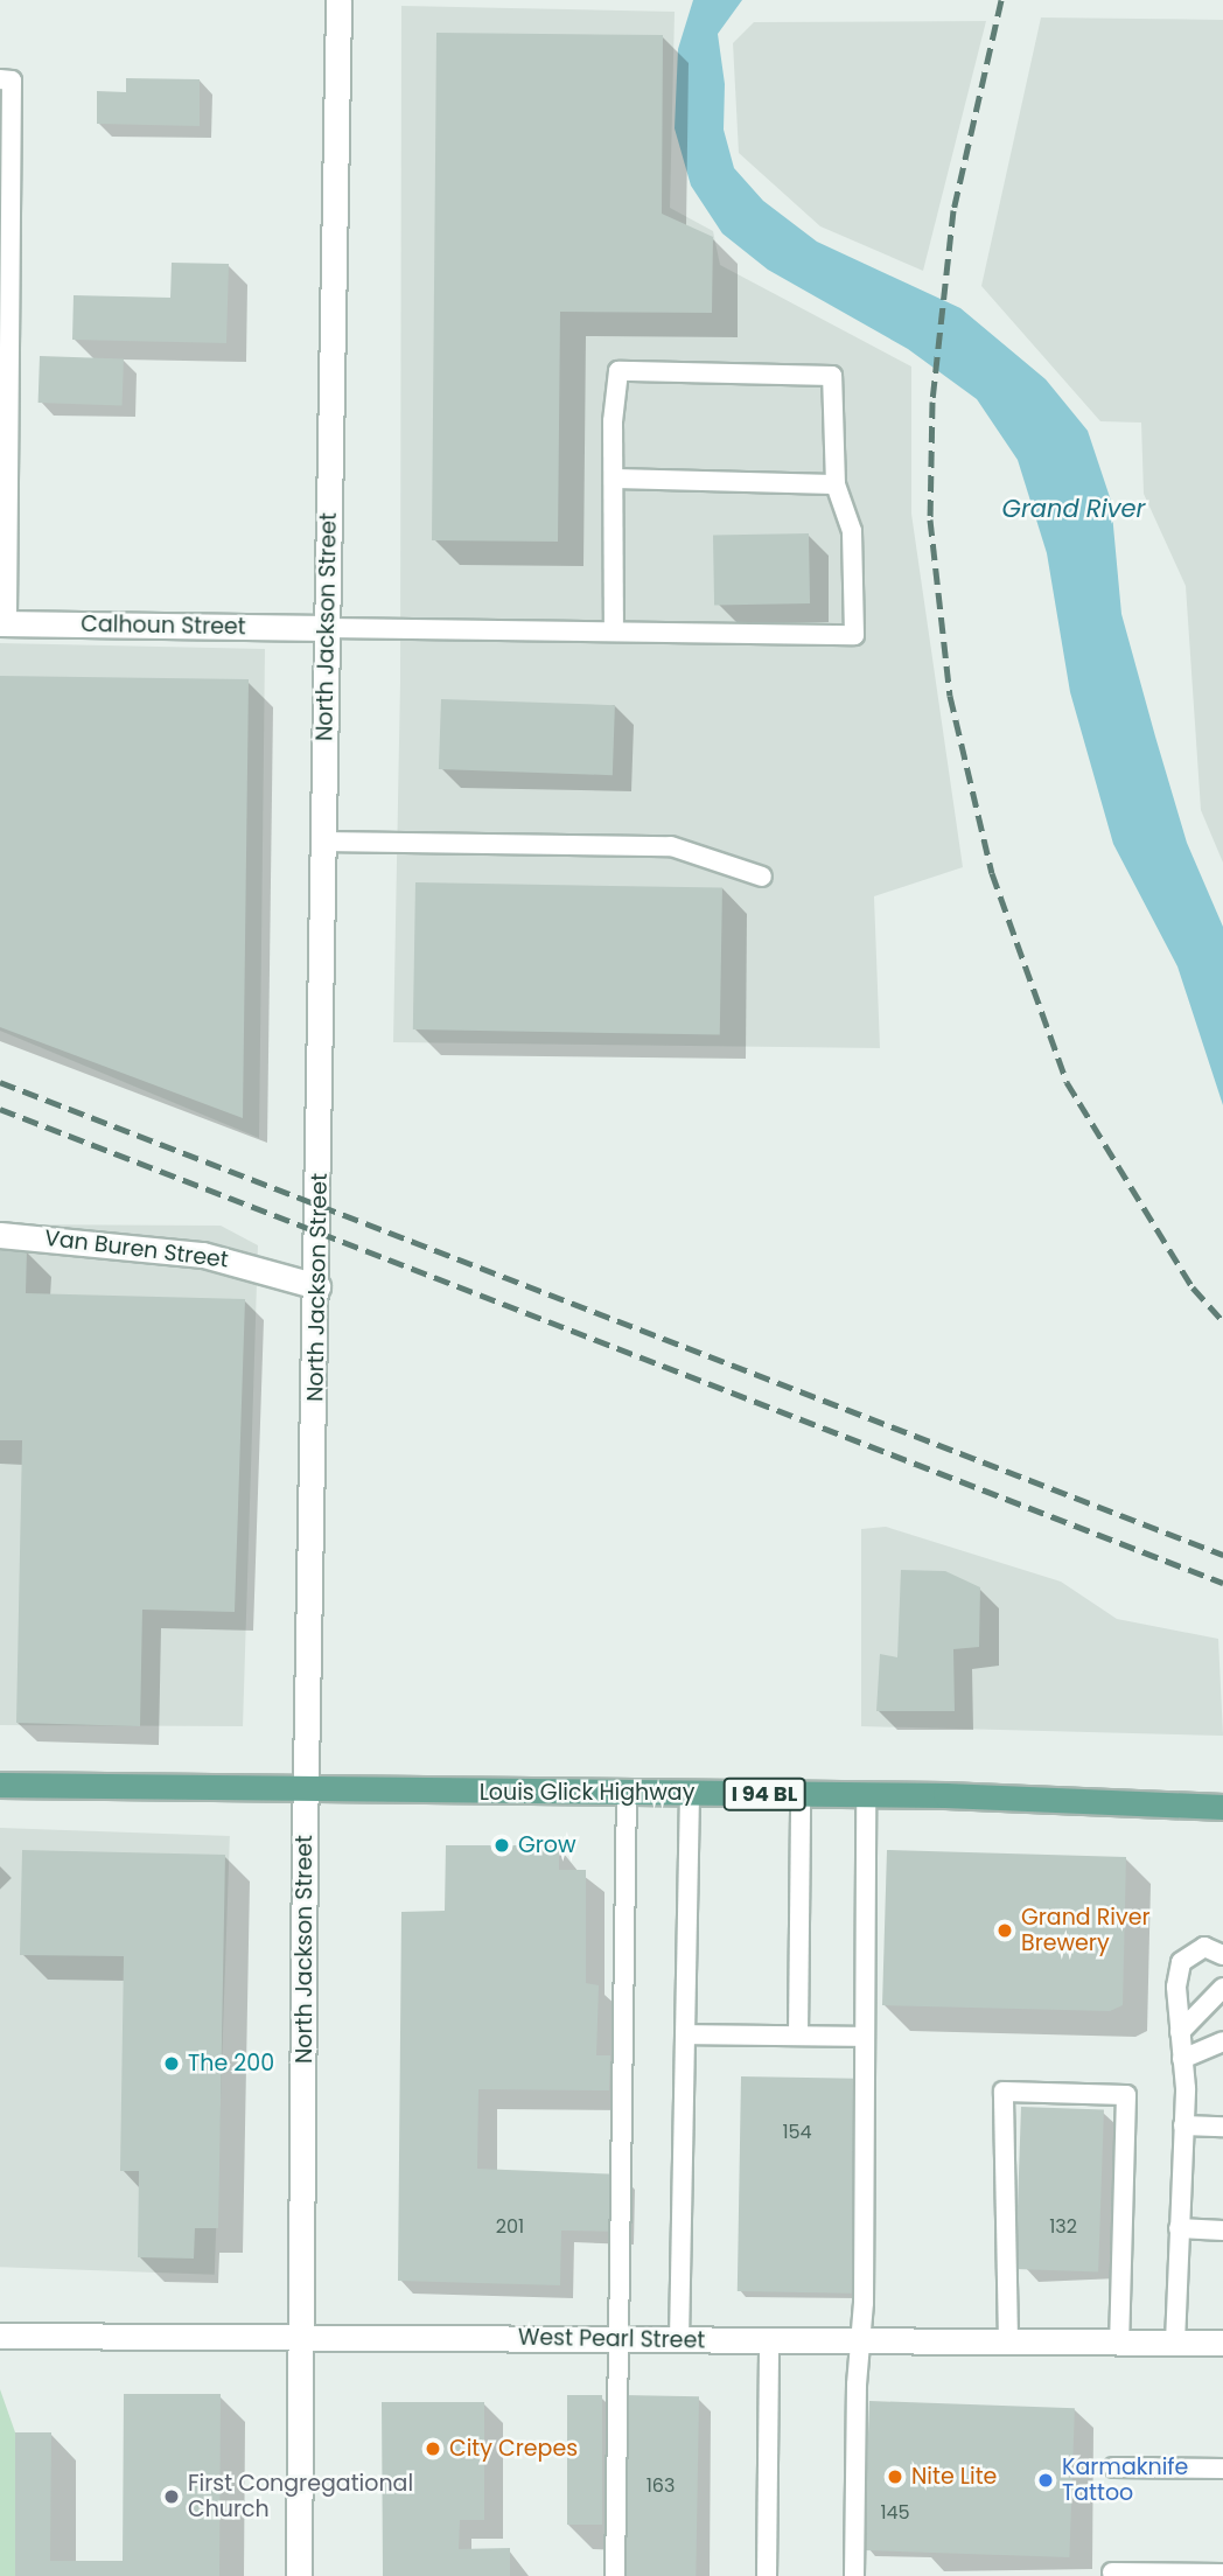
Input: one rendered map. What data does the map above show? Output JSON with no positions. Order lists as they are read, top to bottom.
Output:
{
  "streets": {
    "main road": ["Louis Glick Highway", "I 94 BL"],
    "street": [
      "Calhoun Street",
      "North Jackson Street",
      "Van Buren Street",
      "West Pearl Street"
    ]
  },
  "crossings": [
    ["Calhoun Street", "North Jackson Street"],
    ["North Jackson Street", "Van Buren Street"],
    ["North Jackson Street", "Louis Glick Highway"],
    ["North Jackson Street", "West Pearl Street"]
  ],
  "water": ["Grand River"],
  "places": [
    "Grow",
    "Grand River Brewery",
    "The 200",
    "City Crepes",
    "Nite Lite",
    "Karmaknife Tattoo",
    "First Congregational Church"
  ],
  "house_numbers": [
    "154",
    "201",
    "132",
    "163",
    "145"
  ]
}
